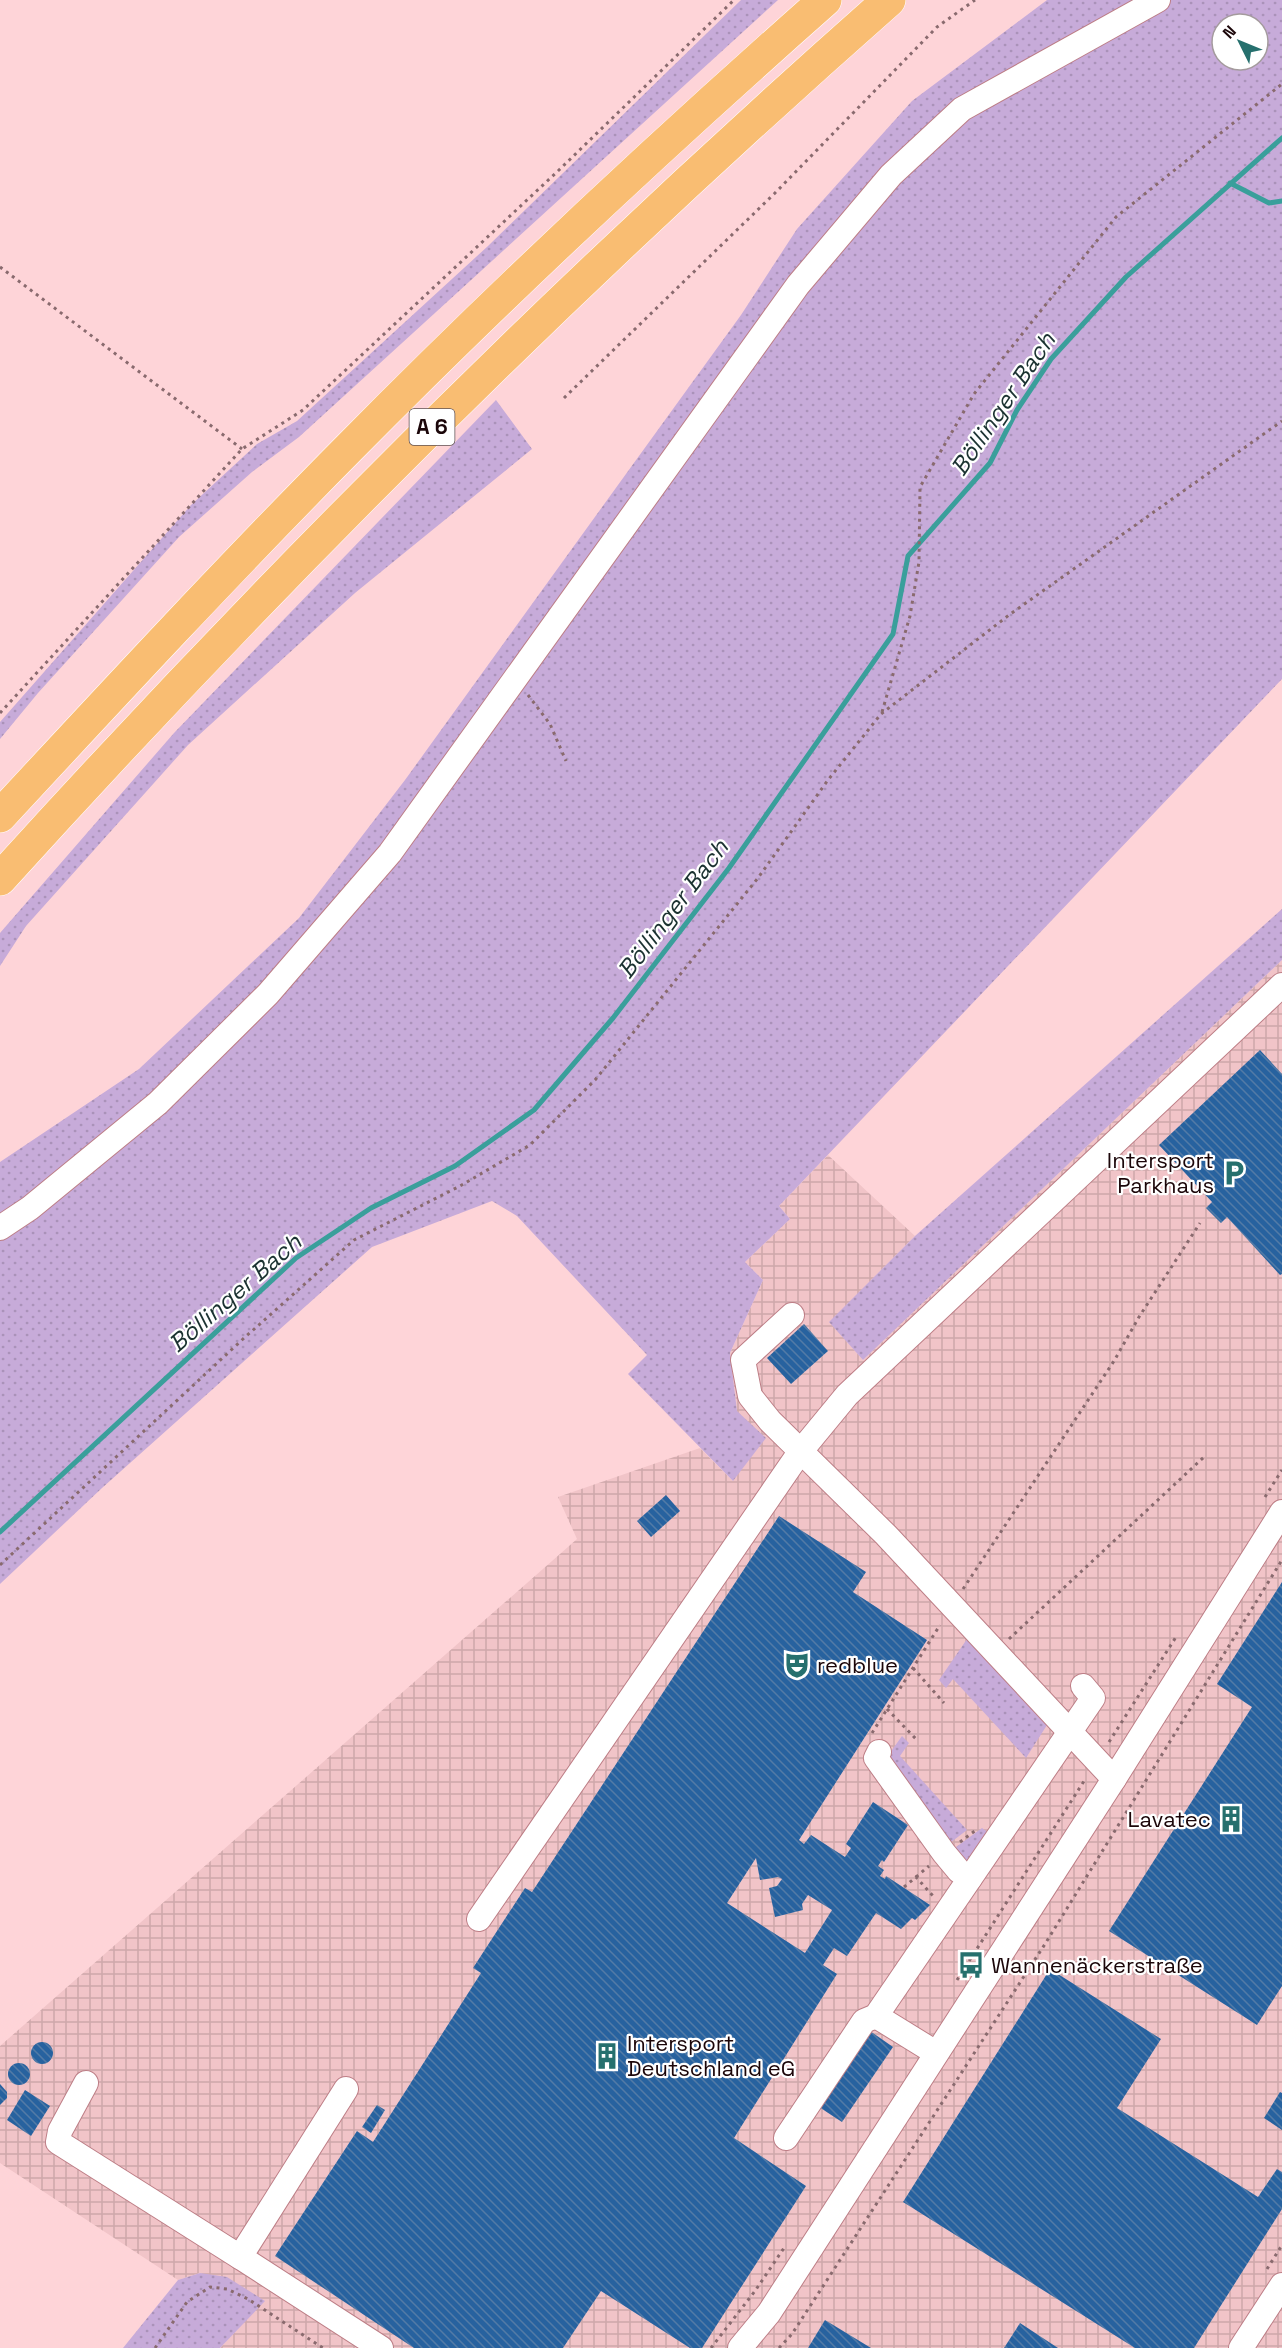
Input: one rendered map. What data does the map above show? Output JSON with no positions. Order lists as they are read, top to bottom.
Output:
{
  "streets": {
    "highway": ["A 6"]
  },
  "water": ["Böllinger Bach"],
  "places": {
    "parking": ["Intersport Parkhaus"],
    "theatre": ["redblue"],
    "building": ["Lavatec", "Intersport Deutschland eG"],
    "bus stop": ["Wannenäckerstraße"]
  },
  "north": "top left"
}
